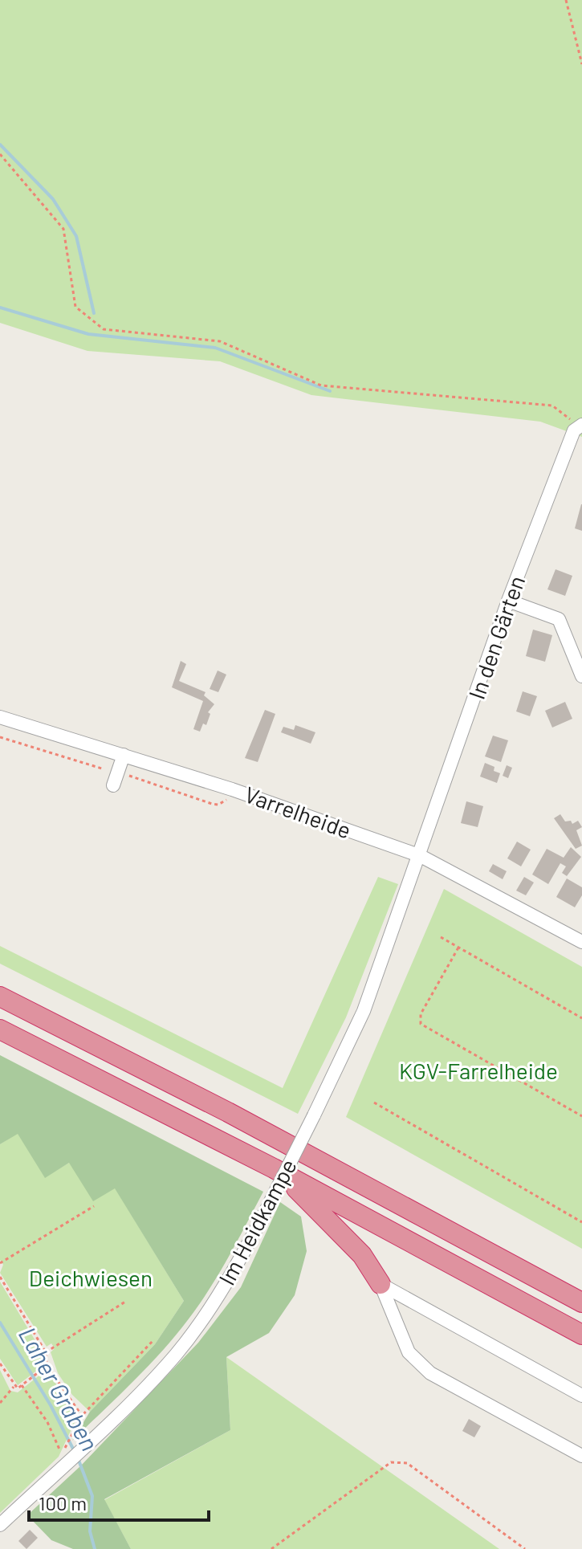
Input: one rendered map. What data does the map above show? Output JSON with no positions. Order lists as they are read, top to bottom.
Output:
{
  "streets": {
    "street": ["In den Gärten", "Varrelheide", "Im Heidkampe"]
  },
  "crossings": [
    ["In den Gärten", "Varrelheide"],
    ["In den Gärten", "Im Heidkampe"],
    ["Varrelheide", "Im Heidkampe"]
  ],
  "water": ["Laher Graben"],
  "parks": ["KGV-Farrelheide", "Deichwiesen"],
  "scale_bar": "100 m"
}
